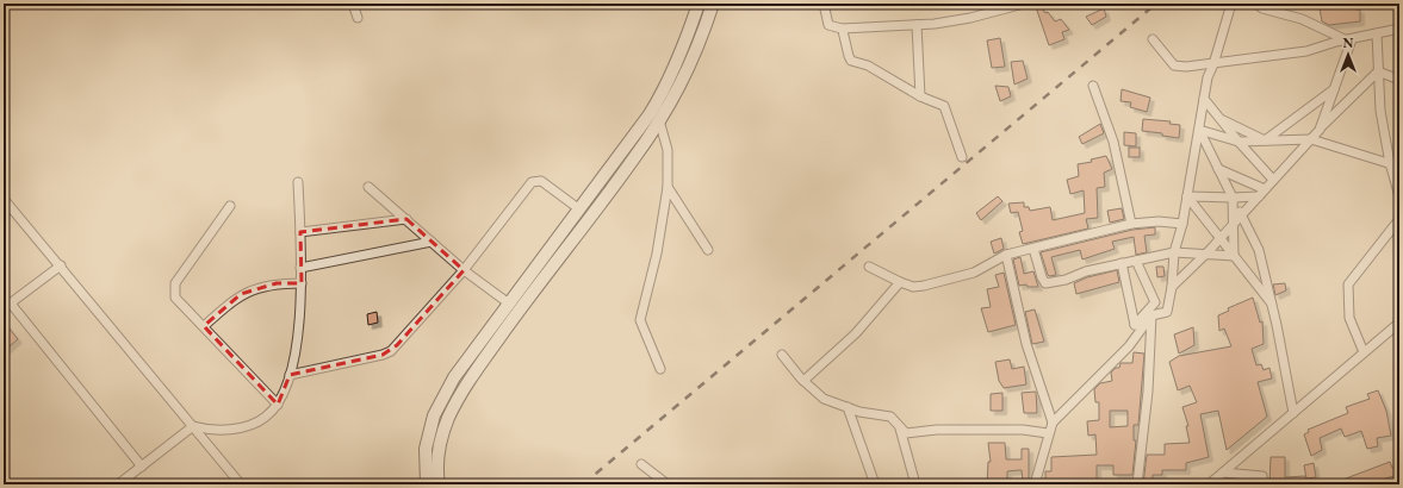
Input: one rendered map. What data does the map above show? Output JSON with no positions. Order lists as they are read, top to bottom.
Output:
{
  "north": "top"
}
